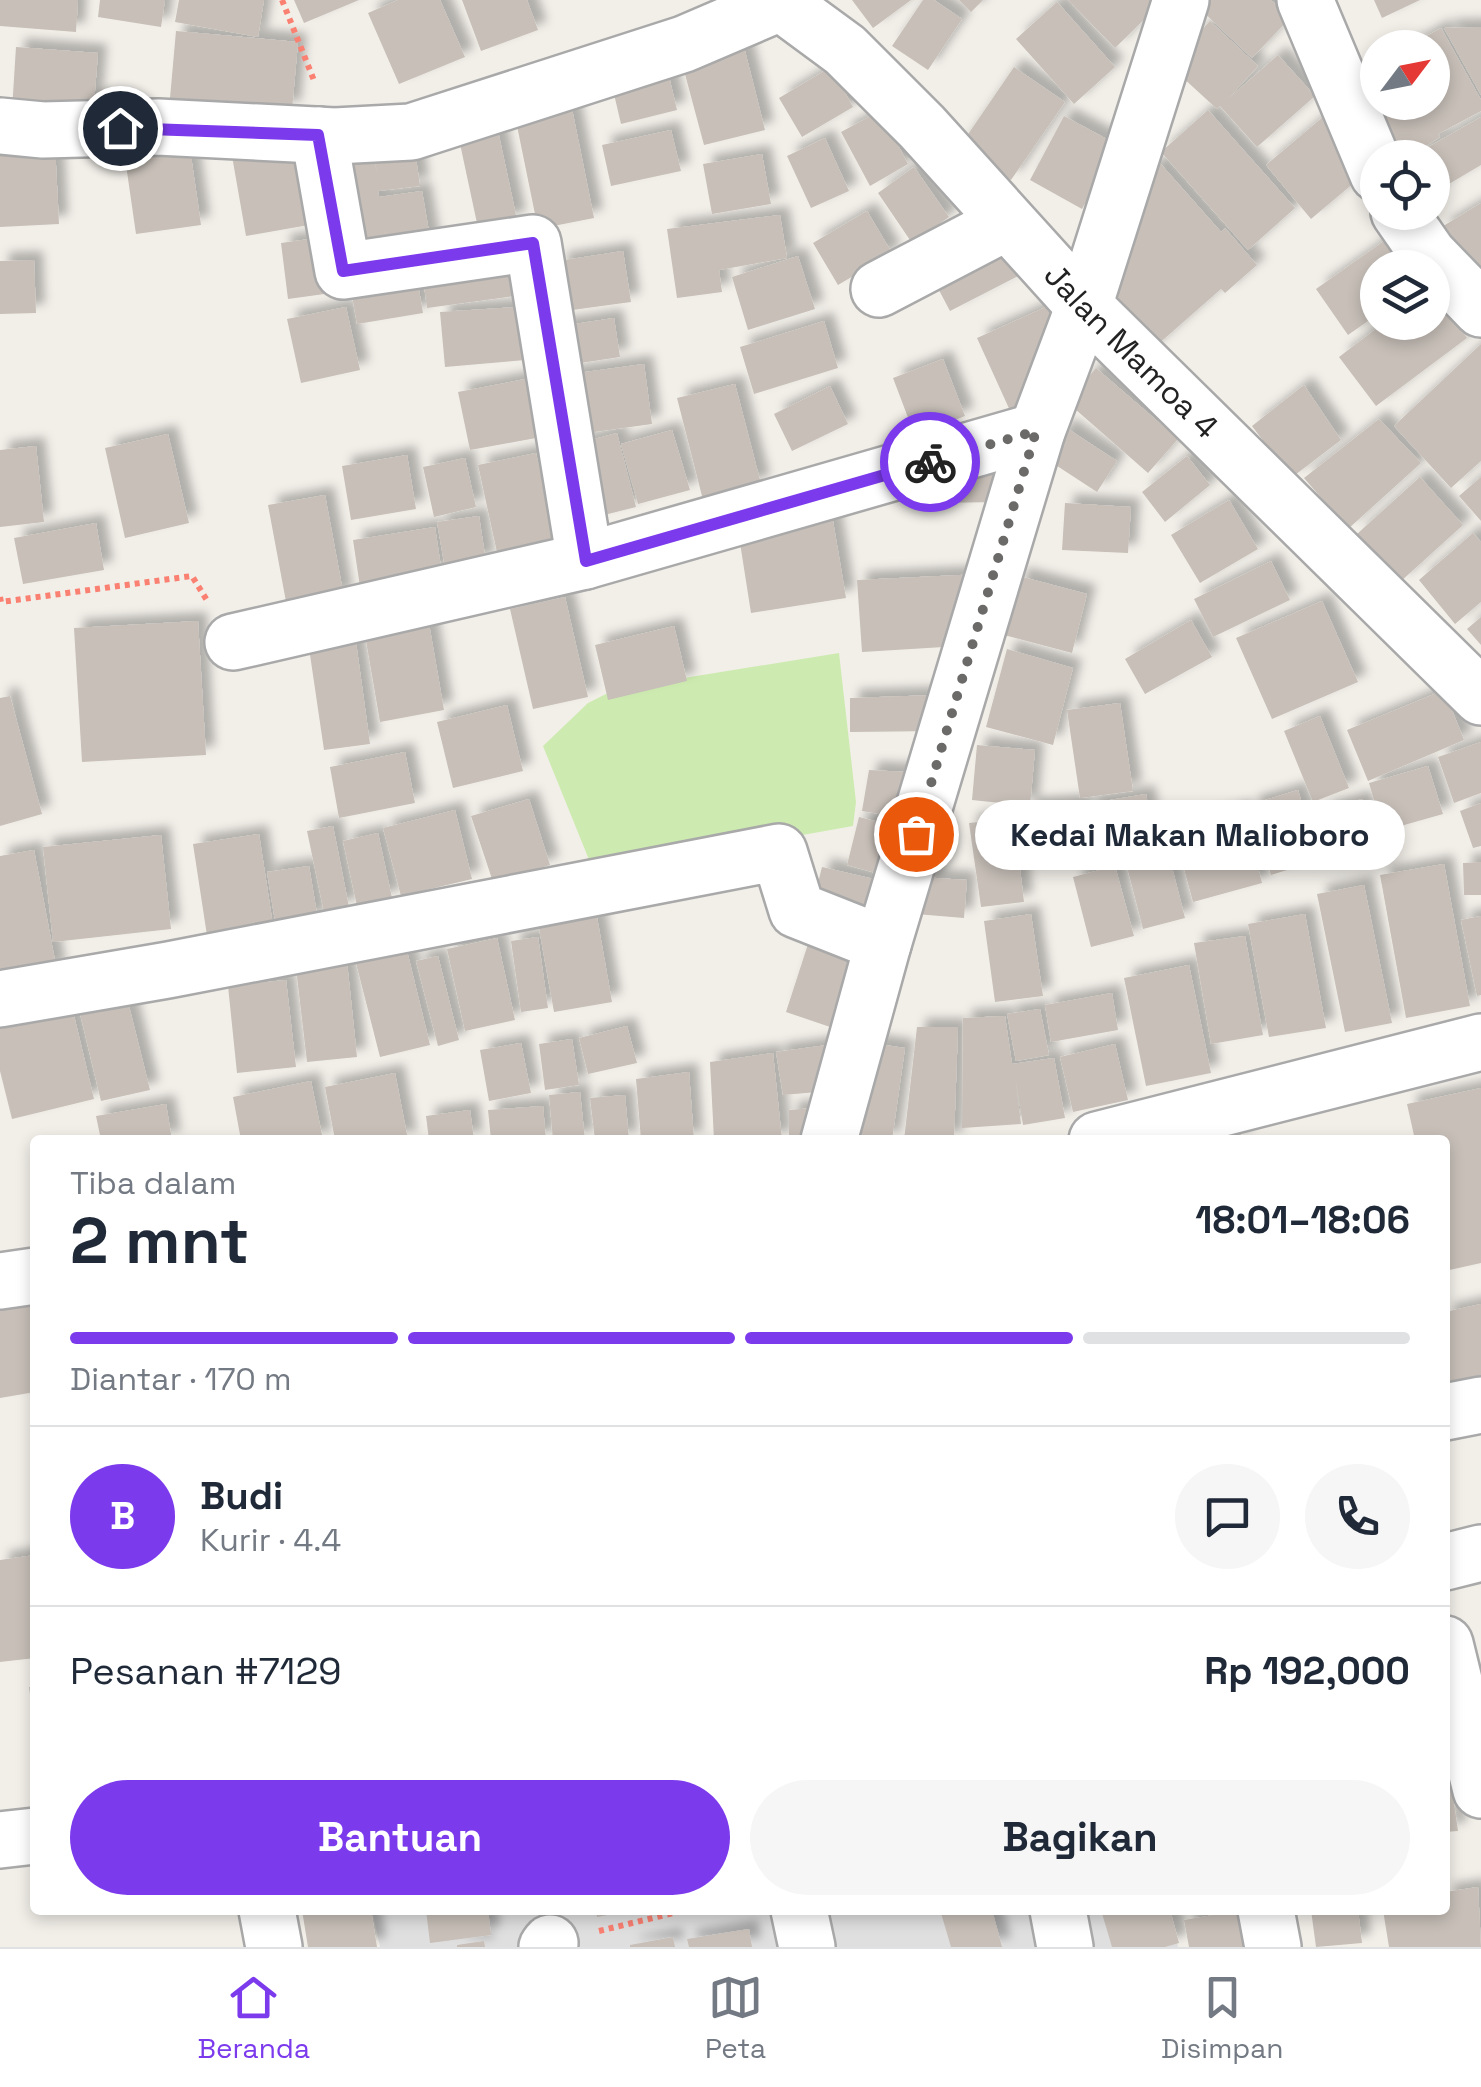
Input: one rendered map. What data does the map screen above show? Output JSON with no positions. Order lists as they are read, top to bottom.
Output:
{
  "streets": {
    "street": ["Jalan Mamoa 4"]
  },
  "places": ["Kedai Makan Malioboro"],
  "north": "top right",
  "page": {
    "bubble": "Kedai Makan Malioboro",
    "heading": ["2 mnt", "Tiba dalam", "18:01–18:06"],
    "panel": [
      "Budi",
      "Kurir · 4.4",
      "Pesanan #7129",
      "Rp 192,000"
    ],
    "bar": "Diantar · 170 m",
    "round": "B",
    "buttons": ["Bantuan", "Bagikan"],
    "tabs": ["Beranda", "Peta", "Disimpan"]
  }
}
